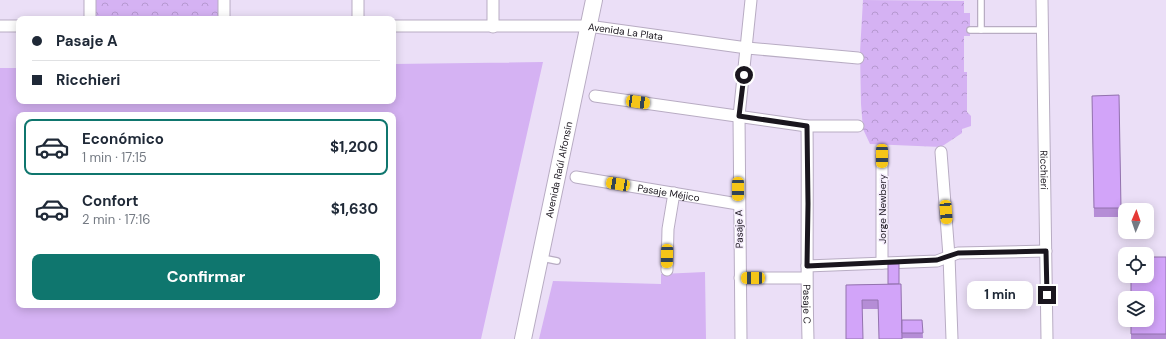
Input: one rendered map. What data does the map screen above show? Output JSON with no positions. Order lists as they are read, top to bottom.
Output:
{
  "streets": {
    "main road": ["Avenida Raúl Alfonsín"],
    "street": [
      "Avenida La Plata",
      "Ricchieri",
      "Pasaje Méjico",
      "Jorge Newbery",
      "Pasaje A",
      "Pasaje C"
    ]
  },
  "crossings": [
    ["Avenida La Plata", "Avenida Raúl Alfonsín"],
    ["Avenida La Plata", "Pasaje A"],
    ["Pasaje Méjico", "Pasaje A"]
  ],
  "north": "top",
  "page": {
    "banner": ["Pasaje A", "Ricchieri"],
    "list": [
      {
        "name": "Económico",
        "note": "1 min · 17:15",
        "value": "$1,200"
      },
      {
        "name": "Confort",
        "note": "2 min · 17:16",
        "value": "$1,630"
      }
    ],
    "buttons": "Confirmar",
    "bubble": "1 min"
  }
}
